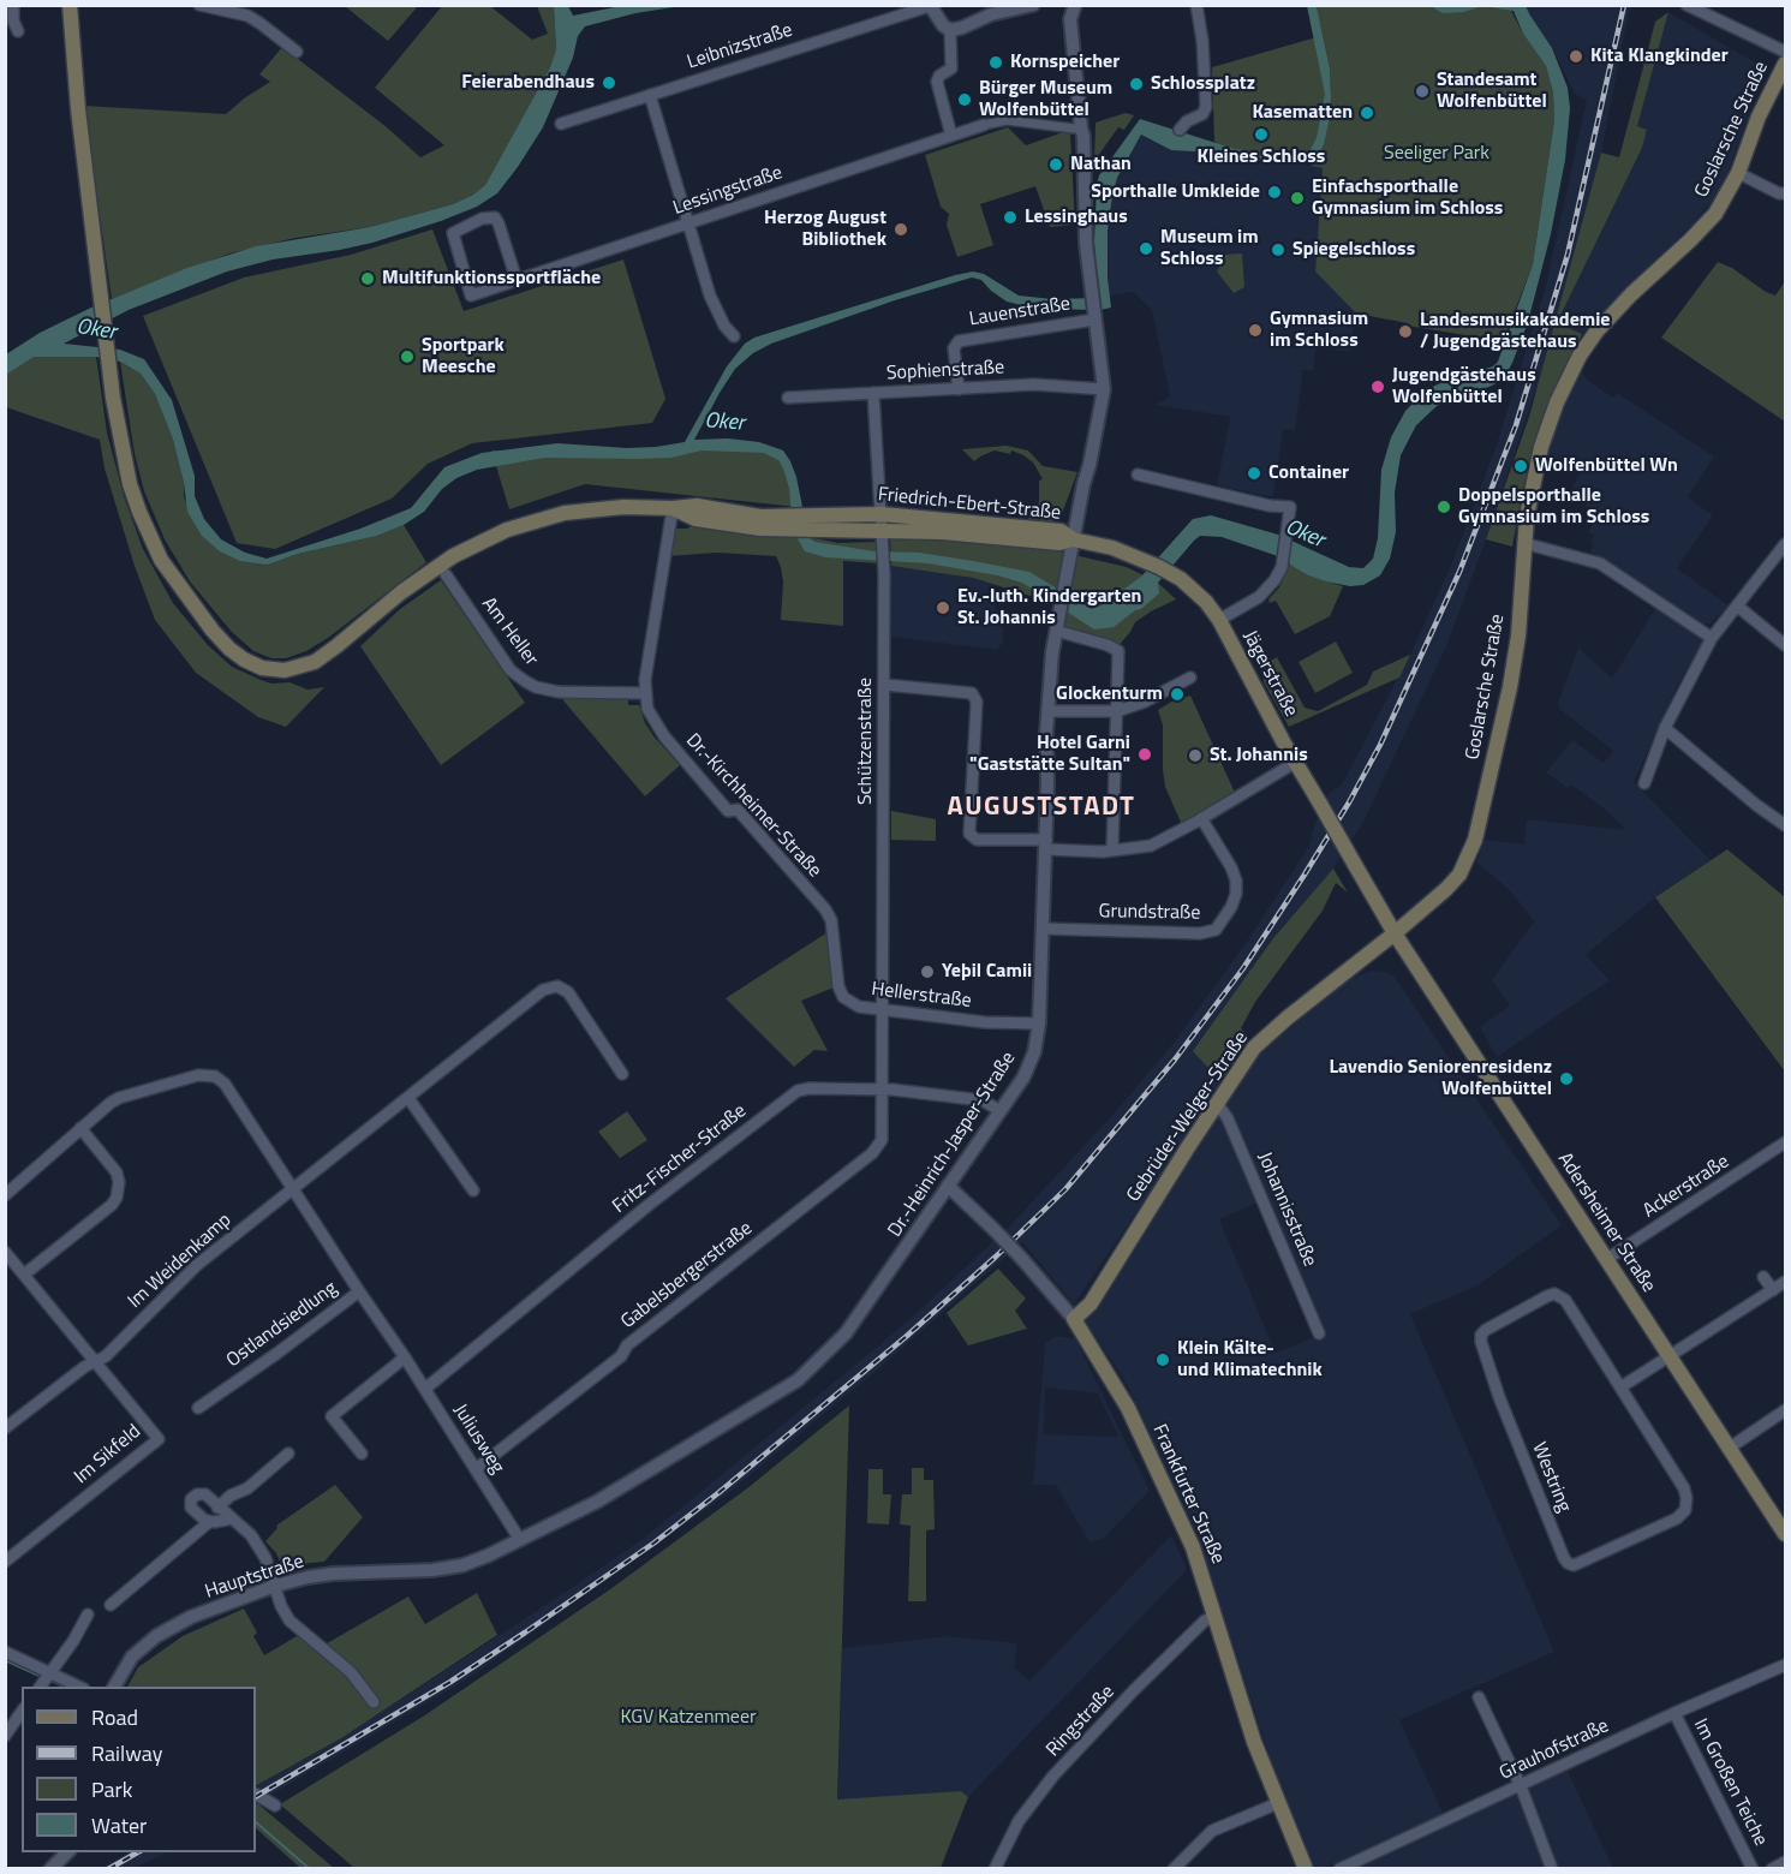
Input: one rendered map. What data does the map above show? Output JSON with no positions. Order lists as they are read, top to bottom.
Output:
{
  "streets": {
    "main road": [
      "Goslarsche Straße",
      "Friedrich-Ebert-Straße",
      "Jägerstraße",
      "Gebrüder-Welger-Straße",
      "Adersheimer Straße",
      "Frankfurter Straße"
    ],
    "street": [
      "Leibnizstraße",
      "Lessingstraße",
      "Lauenstraße",
      "Sophienstraße",
      "Am Heller",
      "Schützenstraße",
      "Dr.-Kirchheimer-Straße",
      "Grundstraße",
      "Hellerstraße",
      "Dr.-Heinrich-Jasper-Straße",
      "Fritz-Fischer-Straße",
      "Ackerstraße",
      "Johannisstraße",
      "Im Weidenkamp",
      "Gabelsbergerstraße",
      "Ostlandsiedlung",
      "Juliusweg",
      "Im Sikfeld",
      "Westring",
      "Hauptstraße",
      "Ringstraße",
      "Grauhofstraße",
      "Im Großen Teiche"
    ]
  },
  "crossings": [
    ["Goslarsche Straße", "Jägerstraße"],
    ["Goslarsche Straße", "Gebrüder-Welger-Straße"],
    ["Goslarsche Straße", "Adersheimer Straße"],
    ["Lauenstraße", "Sophienstraße"],
    ["Lauenstraße", "Dr.-Heinrich-Jasper-Straße"],
    ["Sophienstraße", "Schützenstraße"],
    ["Sophienstraße", "Dr.-Heinrich-Jasper-Straße"],
    ["Friedrich-Ebert-Straße", "Jägerstraße"],
    ["Friedrich-Ebert-Straße", "Schützenstraße"],
    ["Friedrich-Ebert-Straße", "Dr.-Kirchheimer-Straße"],
    ["Friedrich-Ebert-Straße", "Dr.-Heinrich-Jasper-Straße"],
    ["Am Heller", "Dr.-Kirchheimer-Straße"],
    ["Jägerstraße", "Gebrüder-Welger-Straße"],
    ["Jägerstraße", "Dr.-Heinrich-Jasper-Straße"],
    ["Jägerstraße", "Adersheimer Straße"],
    ["Schützenstraße", "Hellerstraße"],
    ["Schützenstraße", "Fritz-Fischer-Straße"],
    ["Schützenstraße", "Gabelsbergerstraße"],
    ["Dr.-Kirchheimer-Straße", "Hellerstraße"],
    ["Grundstraße", "Dr.-Heinrich-Jasper-Straße"],
    ["Hellerstraße", "Dr.-Heinrich-Jasper-Straße"],
    ["Gebrüder-Welger-Straße", "Johannisstraße"],
    ["Gebrüder-Welger-Straße", "Adersheimer Straße"],
    ["Gebrüder-Welger-Straße", "Frankfurter Straße"],
    ["Dr.-Heinrich-Jasper-Straße", "Fritz-Fischer-Straße"],
    ["Dr.-Heinrich-Jasper-Straße", "Juliusweg"],
    ["Dr.-Heinrich-Jasper-Straße", "Frankfurter Straße"],
    ["Dr.-Heinrich-Jasper-Straße", "Hauptstraße"],
    ["Fritz-Fischer-Straße", "Gabelsbergerstraße"],
    ["Fritz-Fischer-Straße", "Juliusweg"],
    ["Ackerstraße", "Adersheimer Straße"],
    ["Im Weidenkamp", "Ostlandsiedlung"],
    ["Im Weidenkamp", "Im Sikfeld"],
    ["Gabelsbergerstraße", "Juliusweg"],
    ["Ostlandsiedlung", "Juliusweg"],
    ["Juliusweg", "Hauptstraße"],
    ["Frankfurter Straße", "Ringstraße"],
    ["Grauhofstraße", "Im Großen Teiche"]
  ],
  "districts": ["AUGUSTSTADT"],
  "water": ["Oker"],
  "parks": ["Seeliger Park", "KGV Katzenmeer"],
  "places": [
    "Kita Klangkinder",
    "Kornspeicher",
    "Feierabendhaus",
    "Schlossplatz",
    "Standesamt Wolfenbüttel",
    "Bürger Museum Wolfenbüttel",
    "Kasematten",
    "Kleines Schloss",
    "Nathan",
    "Sporthalle Umkleide",
    "Einfachsporthalle Gymnasium im Schloss",
    "Lessinghaus",
    "Herzog August Bibliothek",
    "Museum im Schloss",
    "Spiegelschloss",
    "Multifunktionssportfläche",
    "Gymnasium im Schloss",
    "Landesmusikakademie / Jugendgästehaus",
    "Sportpark Meesche",
    "Jugendgästehaus Wolfenbüttel",
    "Wolfenbüttel Wn",
    "Container",
    "Doppelsporthalle Gymnasium im Schloss",
    "Ev.-luth. Kindergarten St. Johannis",
    "Glockenturm",
    "Hotel Garni \"Gaststätte Sultan\"",
    "St. Johannis",
    "Yeþil Camii",
    "Lavendio Seniorenresidenz Wolfenbüttel",
    "Klein Kälte- und Klimatechnik"
  ],
  "legend": [
    "Road",
    "Railway",
    "Park",
    "Water"
  ]
}
